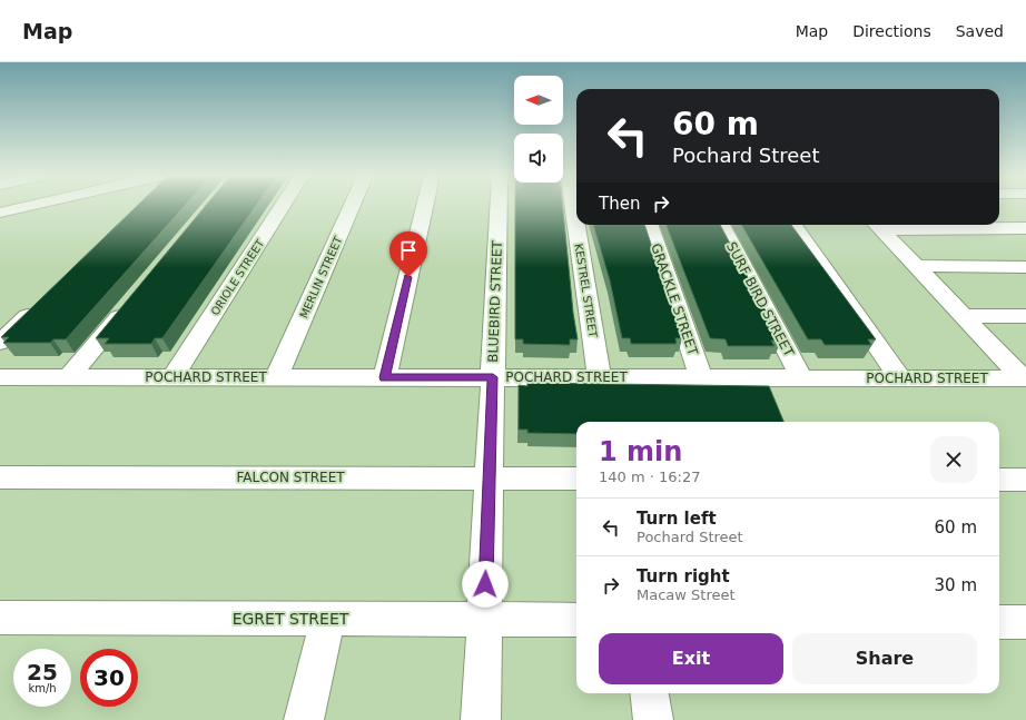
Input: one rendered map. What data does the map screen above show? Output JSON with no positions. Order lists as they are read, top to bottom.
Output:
{
  "streets": {
    "street": [
      "ORIOLE STREET",
      "MERLIN STREET",
      "KESTREL STREET",
      "GRACKLE STREET",
      "SURF BIRD STREET",
      "BLUEBIRD STREET",
      "POCHARD STREET",
      "FALCON STREET",
      "EGRET STREET"
    ]
  },
  "crossings": [
    ["ORIOLE STREET", "POCHARD STREET"],
    ["MERLIN STREET", "POCHARD STREET"],
    ["KESTREL STREET", "POCHARD STREET"],
    ["GRACKLE STREET", "POCHARD STREET"],
    ["SURF BIRD STREET", "POCHARD STREET"],
    ["BLUEBIRD STREET", "POCHARD STREET"],
    ["BLUEBIRD STREET", "FALCON STREET"],
    ["BLUEBIRD STREET", "EGRET STREET"]
  ],
  "north": "left",
  "page": {
    "header": "Map",
    "nav": ["Map", "Directions", "Saved"],
    "turn": ["60 m", "Pochard Street"],
    "then": "Then",
    "heading": ["1 min", "140 m · 16:27"],
    "list": [
      {
        "name": "Turn left",
        "note": "Pochard Street",
        "value": "60 m"
      },
      {
        "name": "Turn right",
        "note": "Macaw Street",
        "value": "30 m"
      }
    ],
    "buttons": ["Exit", "Share"],
    "speed": "25 km/h",
    "limit": "30"
  }
}
